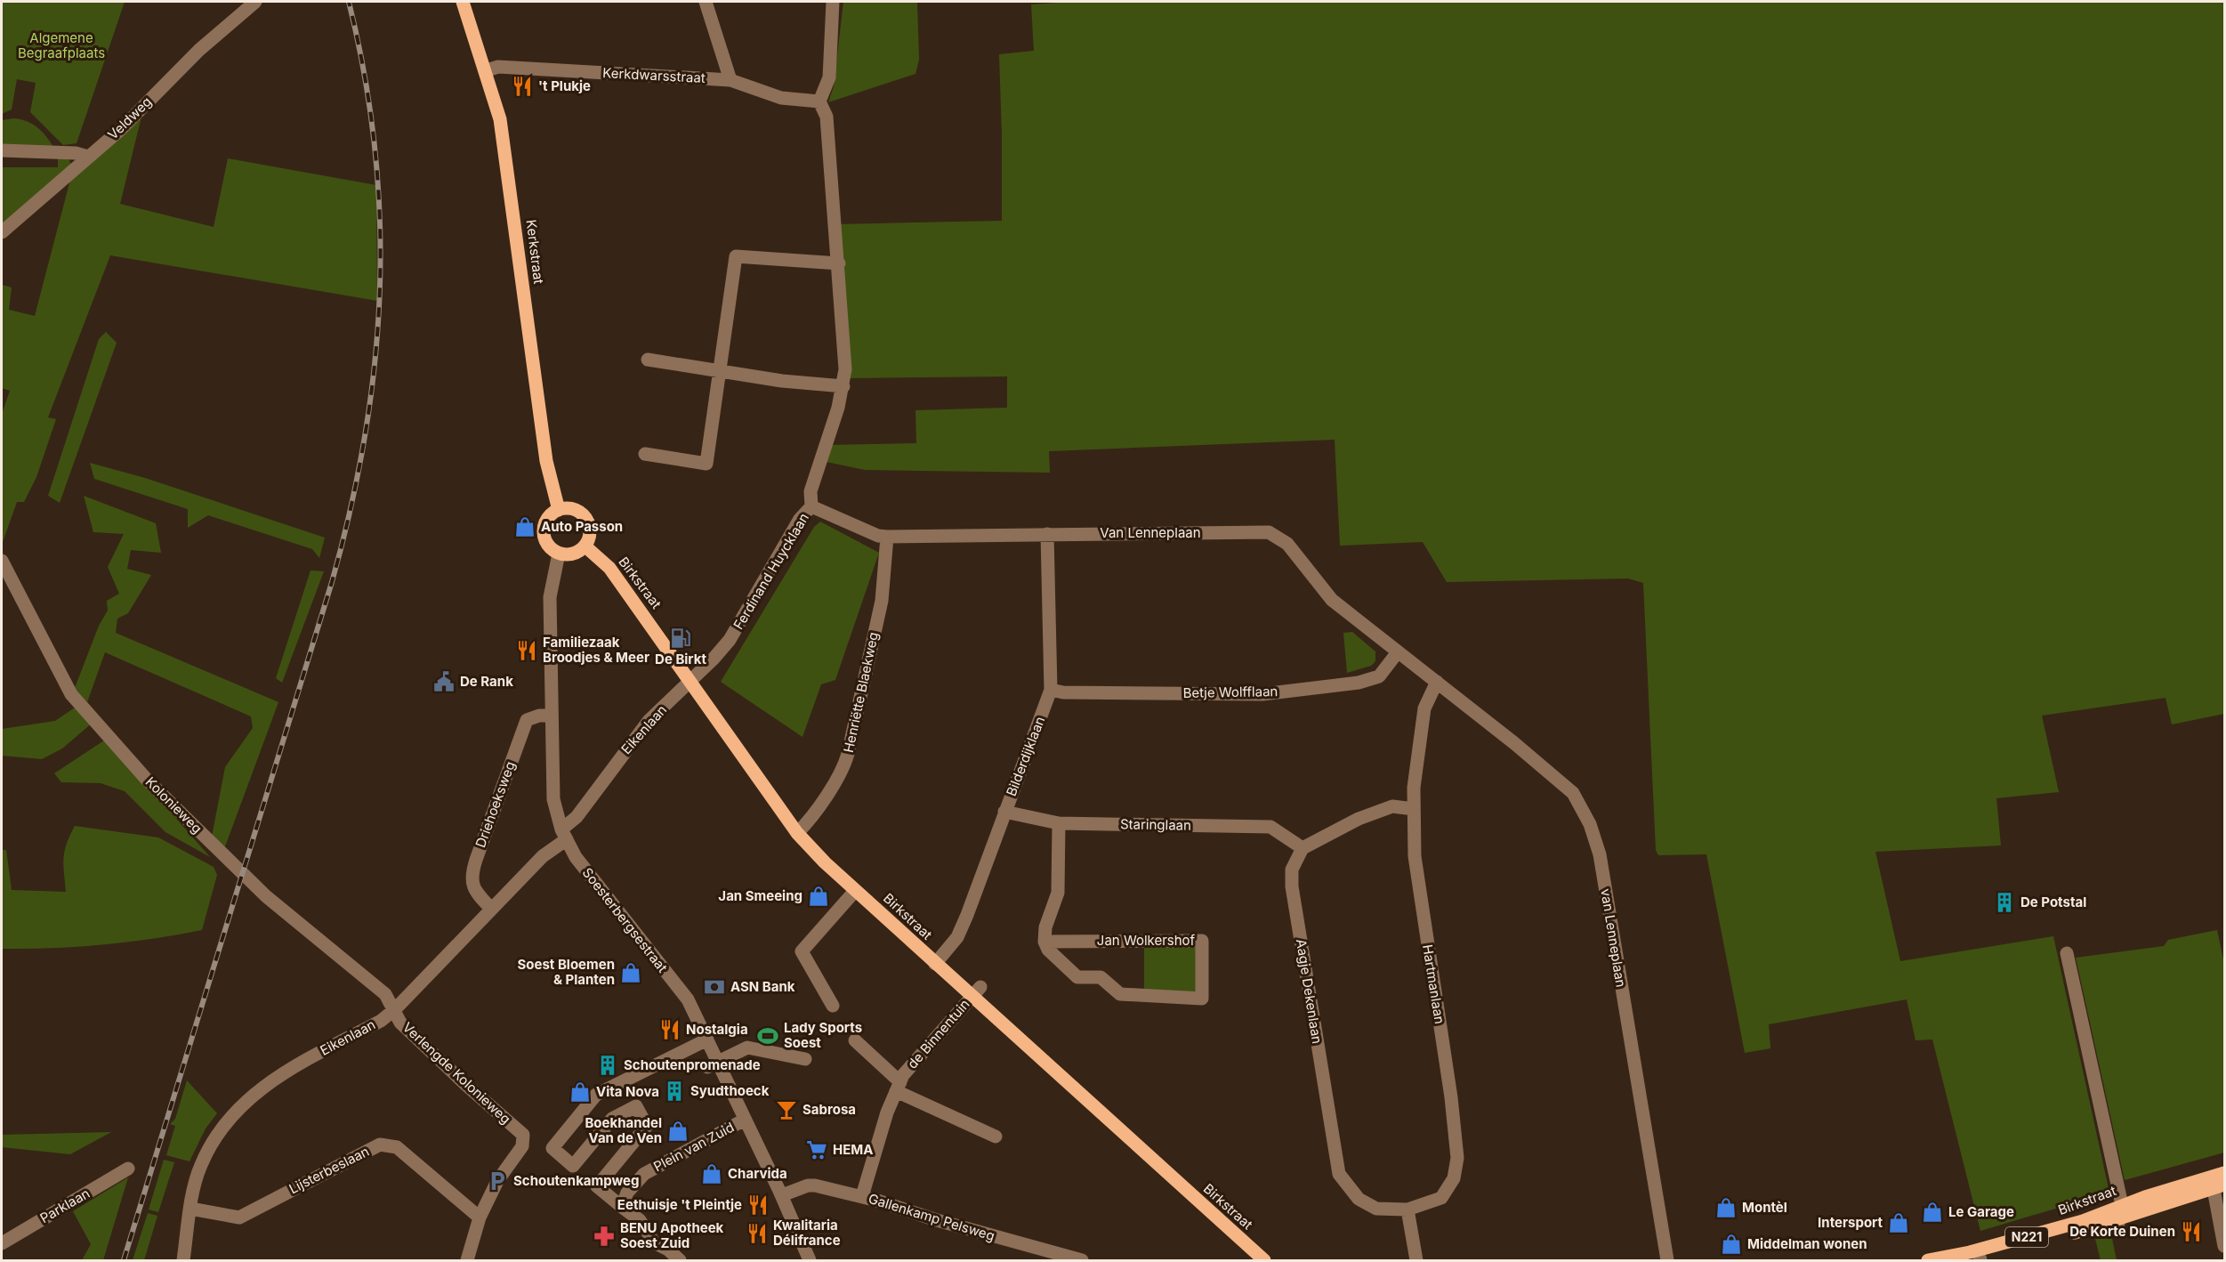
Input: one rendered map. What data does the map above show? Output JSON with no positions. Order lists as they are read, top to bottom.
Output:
{
  "streets": {
    "main road": ["Kerkstraat", "Birkstraat", "N221"],
    "street": [
      "Kerkdwarsstraat",
      "Veldweg",
      "Van Lenneplaan",
      "Ferdinand Huycklaan",
      "Henriëtte Blaekweg",
      "Betje Wolfflaan",
      "Eikenlaan",
      "Bilderdijklaan",
      "Driehoeksweg",
      "Kolonieweg",
      "Staringlaan",
      "Soesterbergsestraat",
      "van Lenneplaan",
      "Jan Wolkershof",
      "Hartmanlaan",
      "Aagje Dekenlaan",
      "de Binnentuin",
      "Verlengde Kolonieweg",
      "Plein van Zuid",
      "Lijsterbeslaan",
      "Parklaan",
      "Gallenkamp Pelsweg"
    ]
  },
  "crossings": [
    ["Kerkdwarsstraat", "Kerkstraat"],
    ["Kerkdwarsstraat", "Ferdinand Huycklaan"],
    ["Kerkstraat", "Birkstraat"],
    ["Kerkstraat", "Soesterbergsestraat"],
    ["Van Lenneplaan", "Ferdinand Huycklaan"],
    ["Van Lenneplaan", "Henriëtte Blaekweg"],
    ["Van Lenneplaan", "Betje Wolfflaan"],
    ["Van Lenneplaan", "Bilderdijklaan"],
    ["Van Lenneplaan", "van Lenneplaan"],
    ["Van Lenneplaan", "Hartmanlaan"],
    ["Ferdinand Huycklaan", "Birkstraat"],
    ["Ferdinand Huycklaan", "Eikenlaan"],
    ["Birkstraat", "Henriëtte Blaekweg"],
    ["Birkstraat", "Eikenlaan"],
    ["Birkstraat", "Bilderdijklaan"],
    ["Birkstraat", "Soesterbergsestraat"],
    ["Birkstraat", "de Binnentuin"],
    ["Betje Wolfflaan", "Bilderdijklaan"],
    ["Eikenlaan", "Driehoeksweg"],
    ["Eikenlaan", "Kolonieweg"],
    ["Eikenlaan", "Soesterbergsestraat"],
    ["Eikenlaan", "Verlengde Kolonieweg"],
    ["Eikenlaan", "Lijsterbeslaan"],
    ["Bilderdijklaan", "Staringlaan"],
    ["Driehoeksweg", "Soesterbergsestraat"],
    ["Kolonieweg", "Verlengde Kolonieweg"],
    ["Staringlaan", "Aagje Dekenlaan"],
    ["Soesterbergsestraat", "Plein van Zuid"],
    ["Soesterbergsestraat", "Gallenkamp Pelsweg"],
    ["van Lenneplaan", "Hartmanlaan"],
    ["Hartmanlaan", "Aagje Dekenlaan"],
    ["de Binnentuin", "Gallenkamp Pelsweg"],
    ["Verlengde Kolonieweg", "Lijsterbeslaan"]
  ],
  "parks": ["Algemene Begraafplaats"],
  "places": {
    "restaurant": [
      "'t Plukje",
      "Familiezaak Broodjes & Meer",
      "Nostalgia",
      "Eethuisje 't Pleintje",
      "De Korte Duinen",
      "Kwalitaria Délifrance"
    ],
    "shop": [
      "Auto Passon",
      "Jan Smeeing",
      "Soest Bloemen & Planten",
      "Vita Nova",
      "Boekhandel Van de Ven",
      "Charvida",
      "Montèl",
      "Le Garage",
      "Intersport",
      "Middelman wonen"
    ],
    "fuel station": ["De Birkt"],
    "public building": ["De Rank"],
    "building": ["De Potstal", "Schoutenpromenade", "Syudthoeck"],
    "bank": ["ASN Bank"],
    "sports": ["Lady Sports Soest"],
    "bar": ["Sabrosa"],
    "supermarket": ["HEMA"],
    "parking": ["Schoutenkampweg"],
    "pharmacy": ["BENU Apotheek Soest Zuid"]
  }
}
